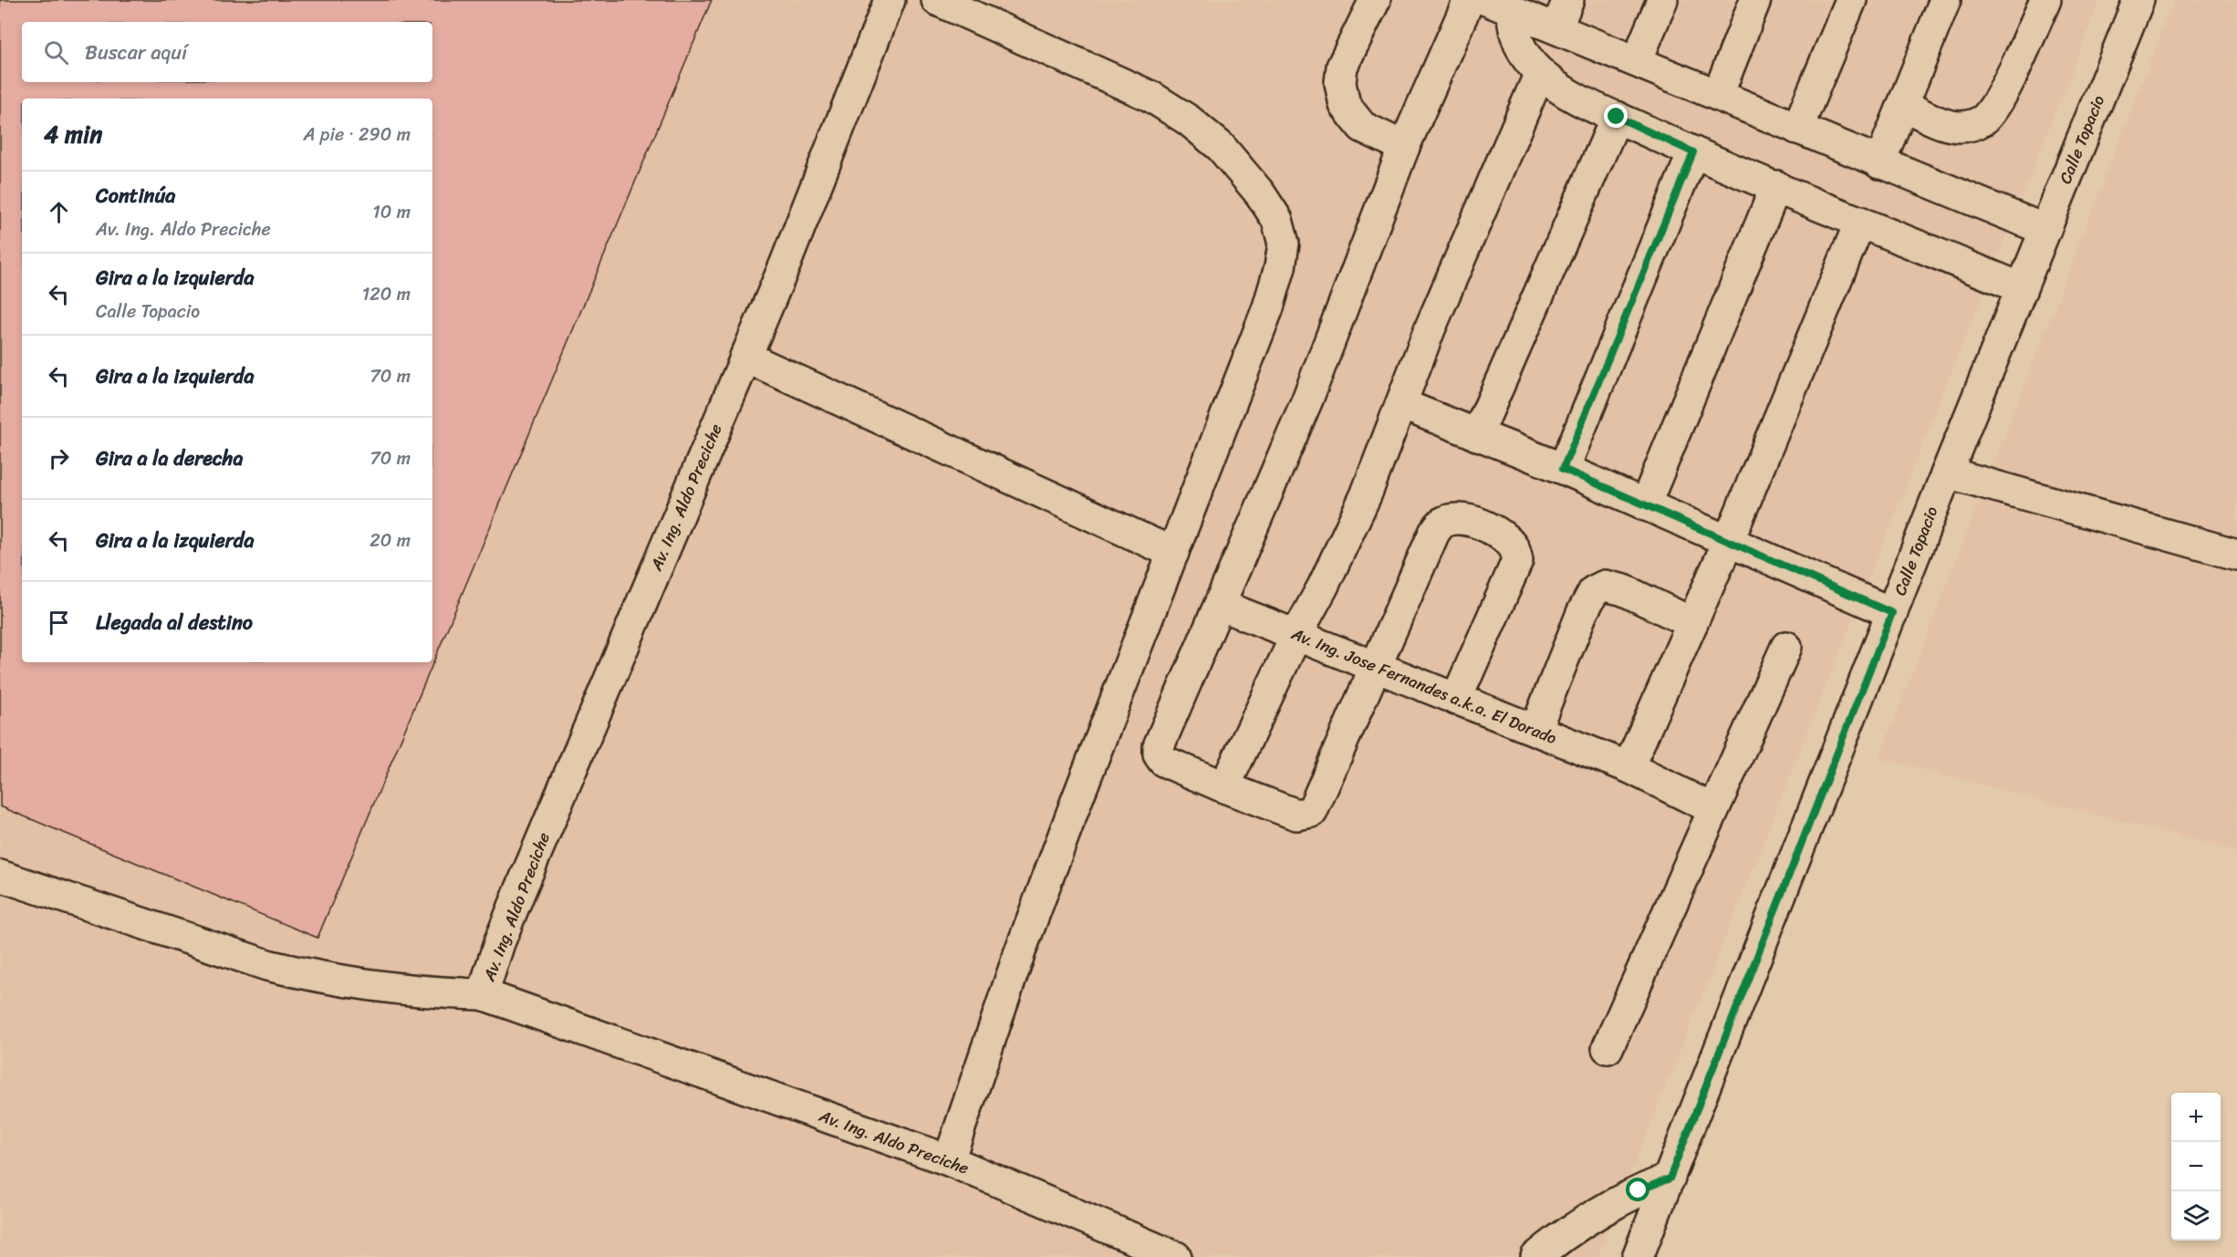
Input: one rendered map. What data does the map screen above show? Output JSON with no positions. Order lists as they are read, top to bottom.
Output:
{
  "streets": {
    "street": ["Calle Topacio", "Av. Ing. Aldo Preciche", "Av. Ing. Jose Fernandes a.k.a. El Dorado"]
  },
  "page": {
    "search": "Buscar aquí",
    "heading": ["4 min", "A pie · 290 m"],
    "list": [
      ["Continúa", "Av. Ing. Aldo Preciche", "10 m"],
      ["Gira a la izquierda", "Calle Topacio", "120 m"],
      ["Gira a la izquierda", "70 m"],
      ["Gira a la derecha", "70 m"],
      ["Gira a la izquierda", "20 m"],
      "Llegada al destino"
    ],
    "map_buttons": ["+", "−"]
  }
}
